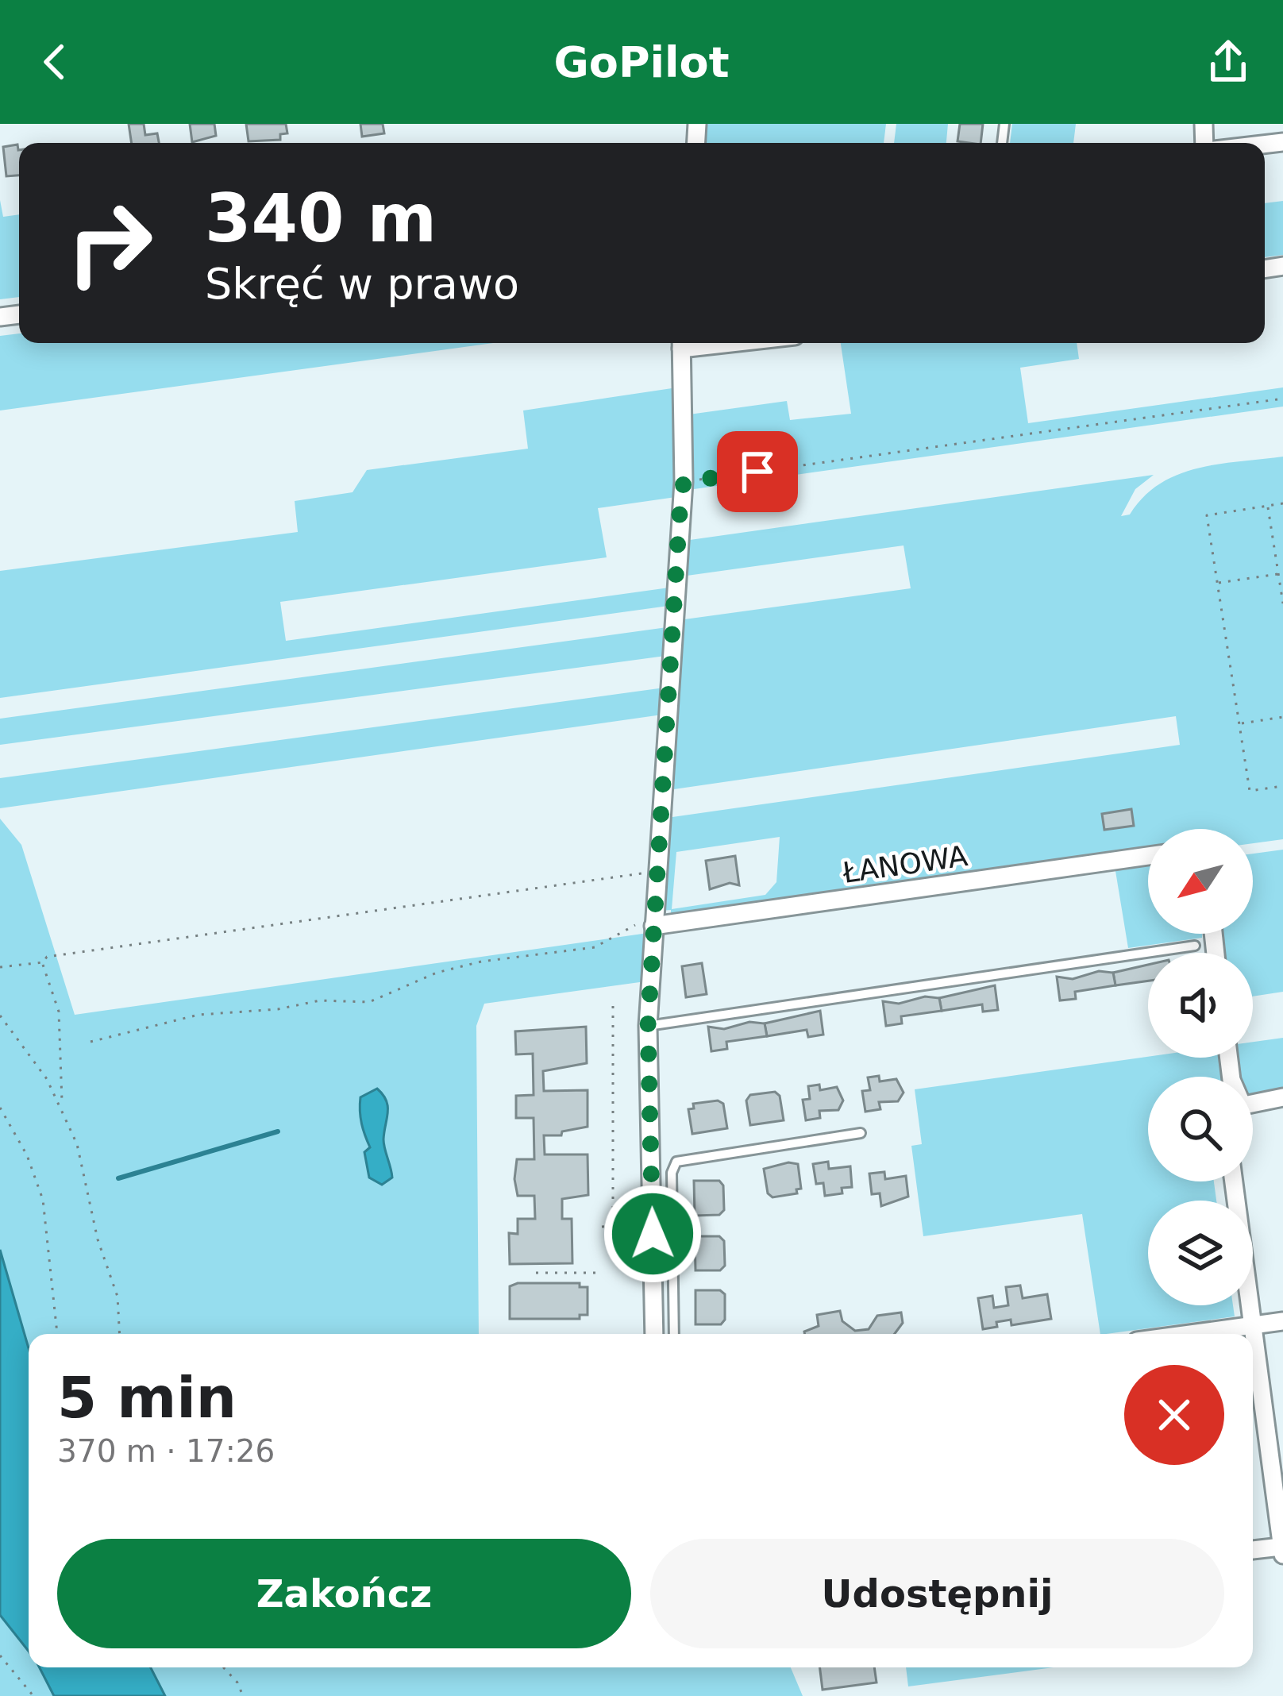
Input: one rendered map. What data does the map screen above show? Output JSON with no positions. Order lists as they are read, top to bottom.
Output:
{
  "streets": {
    "street": ["ŁANOWA"]
  },
  "north": "bottom left",
  "page": {
    "header": "GoPilot",
    "turn": ["340 m", "Skręć w prawo"],
    "heading": ["5 min", "370 m · 17:26"],
    "buttons": ["Zakończ", "Udostępnij"]
  }
}
